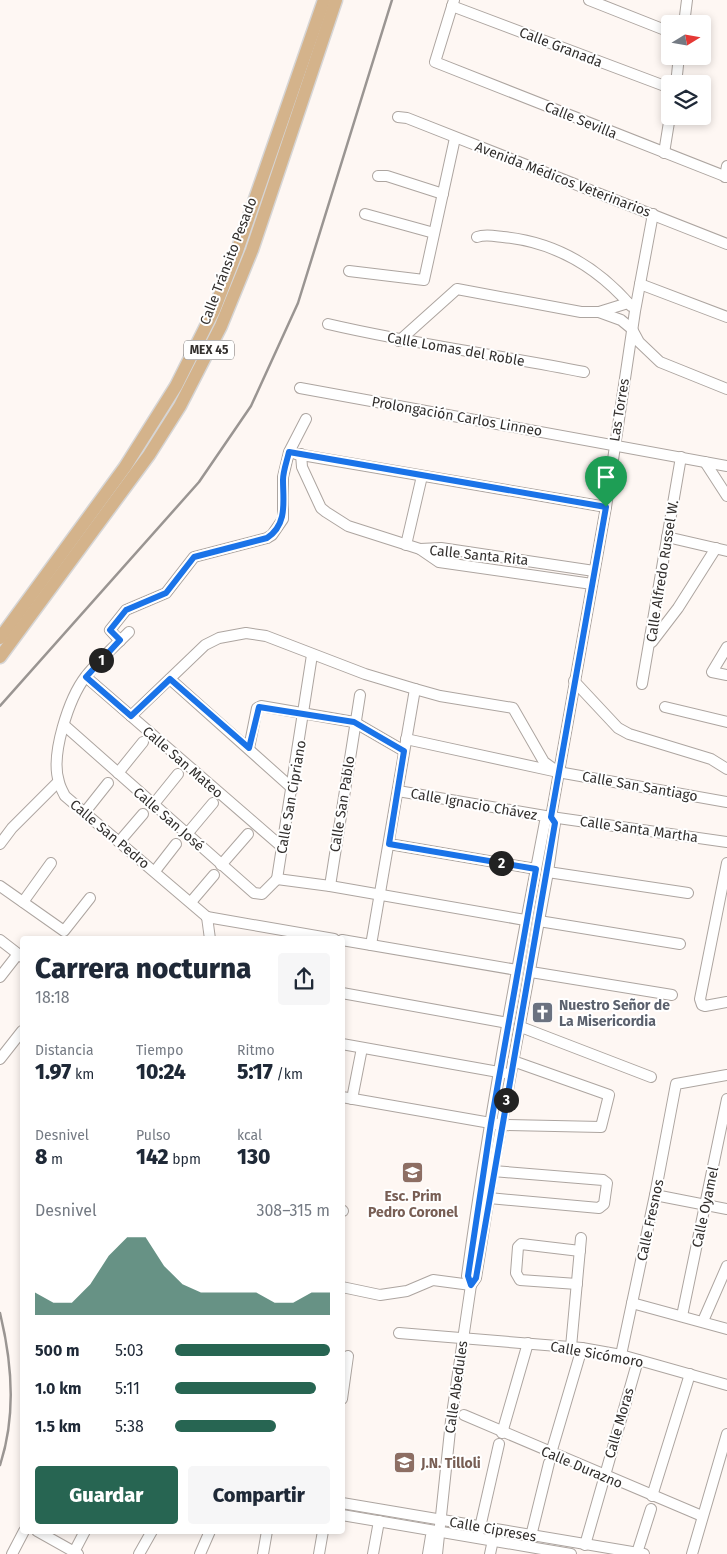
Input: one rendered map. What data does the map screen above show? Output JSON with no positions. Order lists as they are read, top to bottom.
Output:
{
  "streets": {
    "main road": ["Calle Tránsito Pesado", "MEX 45"],
    "street": [
      "Calle Granada",
      "Calle Sevilla",
      "Avenida Médicos Veterinarios",
      "Calle Lomas del Roble",
      "Las Torres",
      "Prolongación Carlos Linneo",
      "Calle Santa Rita",
      "Calle Alfredo Russel W.",
      "Calle San Mateo",
      "Calle San Santiago",
      "Calle San Cipriano",
      "Calle San Pablo",
      "Calle Ignacio Chávez",
      "Calle San José",
      "Calle Santa Martha",
      "Calle San Pedro",
      "Calle Oyamel",
      "Calle Fresnos",
      "Calle Sicómoro",
      "Calle Abedules",
      "Calle Moras",
      "Calle Durazno",
      "Calle Cipreses"
    ]
  },
  "crossings": [
    ["Calle Granada", "Calle Sevilla"],
    ["Avenida Médicos Veterinarios", "Las Torres"],
    ["Las Torres", "Prolongación Carlos Linneo"],
    ["Las Torres", "Calle Santa Rita"],
    ["Las Torres", "Calle San Santiago"],
    ["Las Torres", "Calle Ignacio Chávez"],
    ["Las Torres", "Calle Santa Martha"],
    ["Prolongación Carlos Linneo", "Calle Alfredo Russel W."],
    ["Calle San Mateo", "Calle San Cipriano"],
    ["Calle San Cipriano", "Calle San José"],
    ["Calle Ignacio Chávez", "Calle Santa Martha"],
    ["Calle Fresnos", "Calle Sicómoro"],
    ["Calle Sicómoro", "Calle Abedules"],
    ["Calle Sicómoro", "Calle Moras"],
    ["Calle Abedules", "Calle Cipreses"],
    ["Calle Moras", "Calle Durazno"],
    ["Calle Moras", "Calle Cipreses"]
  ],
  "places": {
    "church": ["Nuestro Señor de La Misericordia"],
    "school or university": ["Esc. Prim Pedro Coronel", "J.N. Tilloli"]
  },
  "north": "right",
  "page": {
    "pins": ["1", "2", "3"],
    "heading": ["Carrera nocturna", "18:18"],
    "stats": [
      ["Distancia", "1.97 km"],
      ["Tiempo", "10:24"],
      ["Ritmo", "5:17 /km"],
      ["Desnivel", "8 m"],
      ["Pulso", "142 bpm"],
      ["kcal", "130"]
    ],
    "chart": ["Desnivel", "308–315 m"],
    "list": [
      {
        "name": "500 m",
        "note": "5:03"
      },
      {
        "name": "1.0 km",
        "note": "5:11"
      },
      {
        "name": "1.5 km",
        "note": "5:38"
      }
    ],
    "buttons": ["Guardar", "Compartir"]
  }
}
